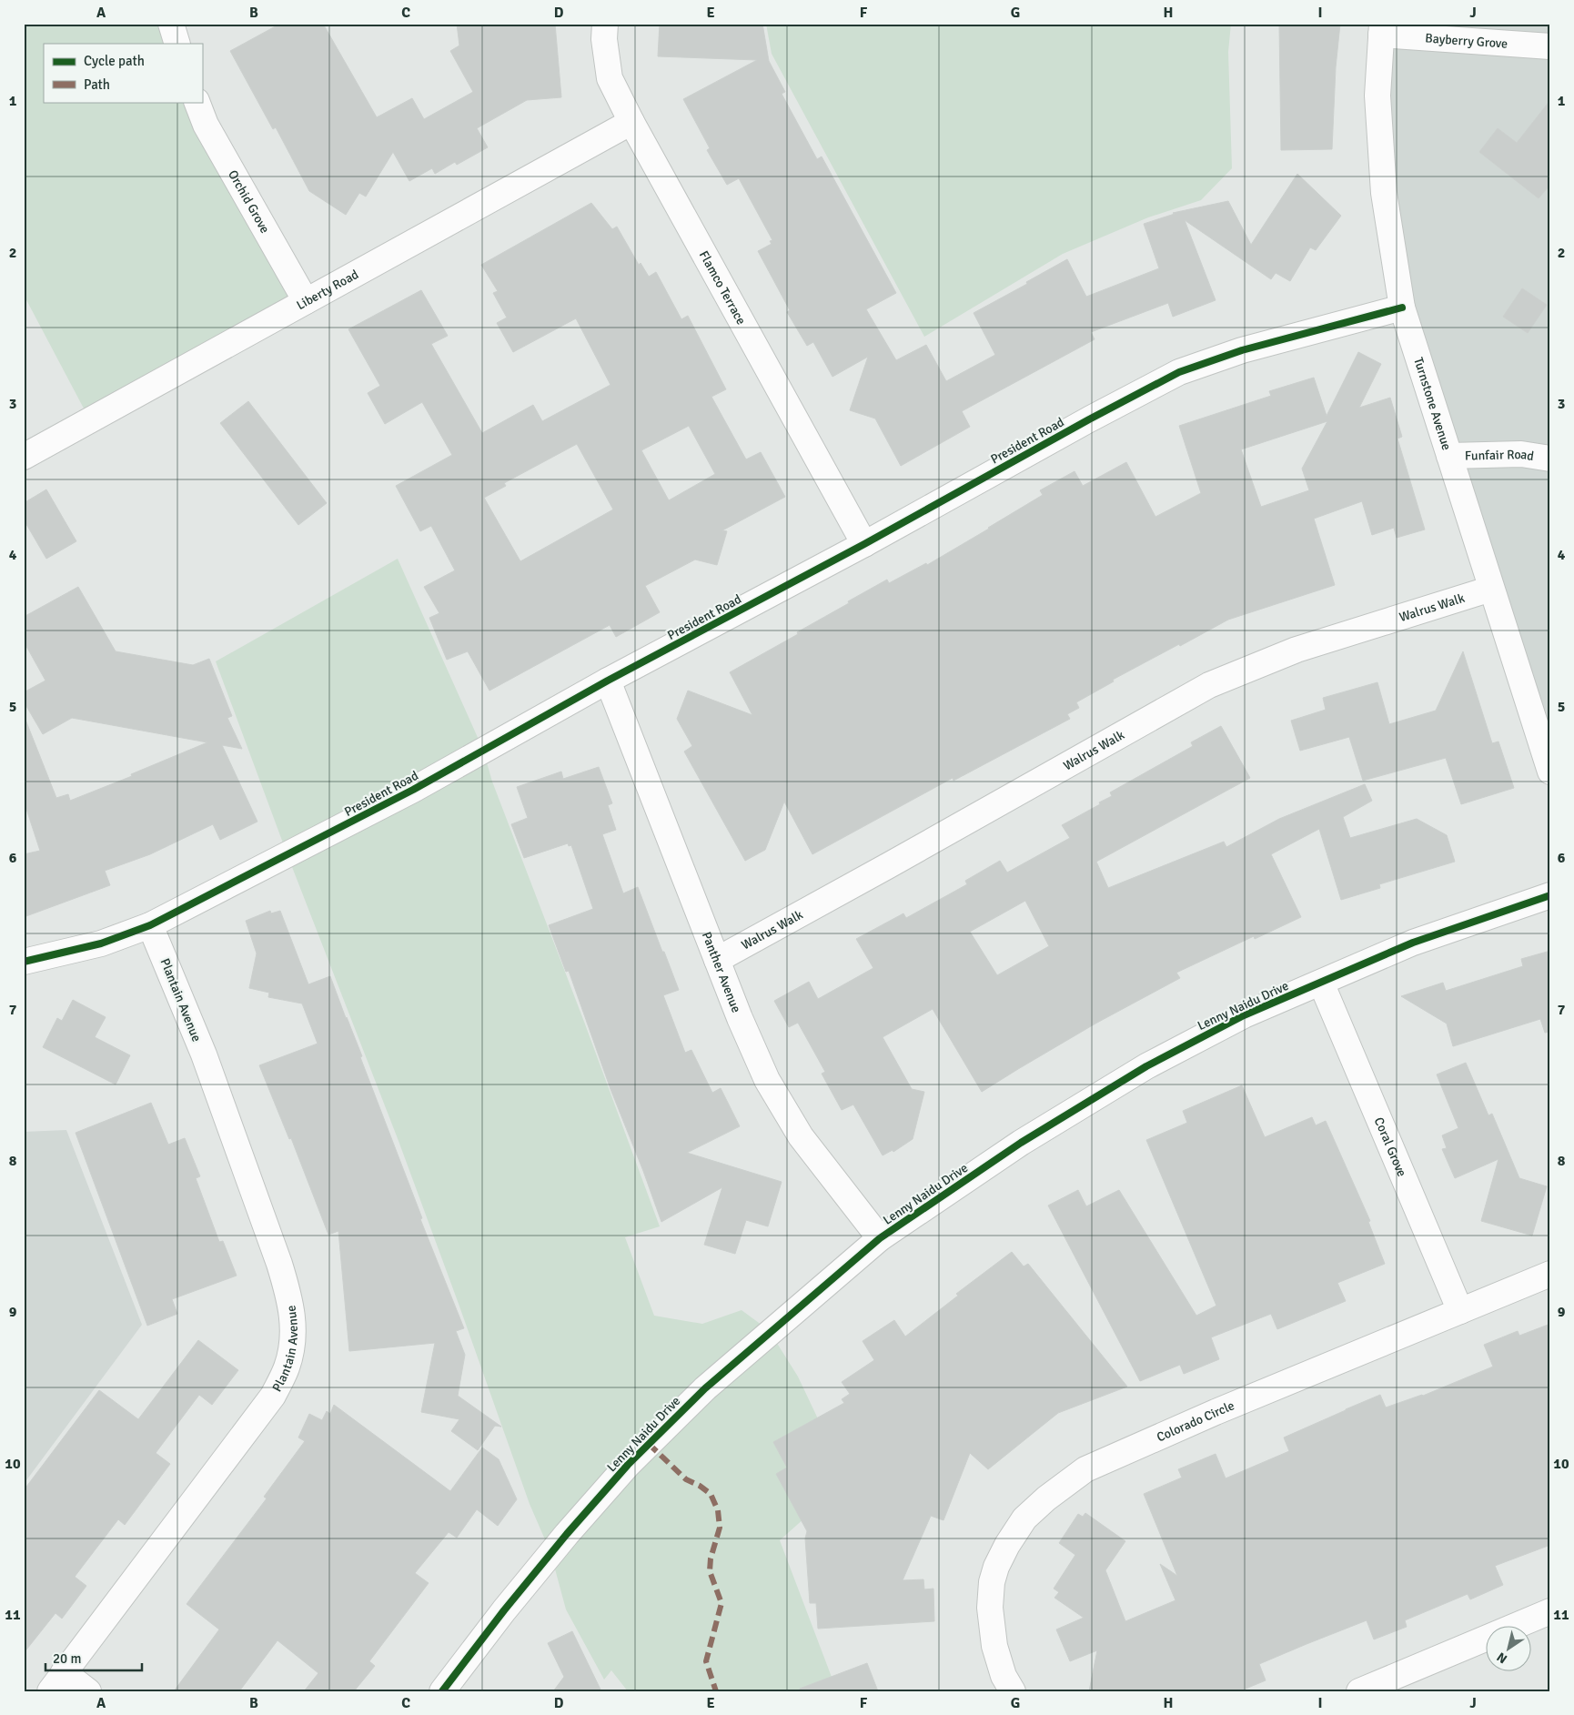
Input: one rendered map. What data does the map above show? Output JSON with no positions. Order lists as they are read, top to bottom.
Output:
{
  "streets": {
    "street": [
      "Bayberry Grove",
      "Orchid Grove",
      "Flamco Terrace",
      "Liberty Road",
      "Turnstone Avenue",
      "President Road",
      "Funfair Road",
      "Walrus Walk",
      "Panther Avenue",
      "Plantain Avenue",
      "Lenny Naidu Drive",
      "Coral Grove",
      "Colorado Circle"
    ]
  },
  "crossings": [
    ["Bayberry Grove", "Turnstone Avenue"],
    ["Orchid Grove", "Liberty Road"],
    ["Flamco Terrace", "Liberty Road"],
    ["Flamco Terrace", "President Road"],
    ["Turnstone Avenue", "President Road"],
    ["Turnstone Avenue", "Funfair Road"],
    ["Turnstone Avenue", "Walrus Walk"],
    ["President Road", "Panther Avenue"],
    ["President Road", "Plantain Avenue"],
    ["Walrus Walk", "Panther Avenue"],
    ["Panther Avenue", "Lenny Naidu Drive"],
    ["Lenny Naidu Drive", "Coral Grove"],
    ["Coral Grove", "Colorado Circle"]
  ],
  "legend": ["Cycle path", "Path"],
  "scale_bar": "20 m",
  "north": "bottom left",
  "grid": {
    "columns": [
      "A",
      "B",
      "C",
      "D",
      "E",
      "F",
      "G",
      "H",
      "I",
      "J"
    ],
    "rows": [
      "1",
      "2",
      "3",
      "4",
      "5",
      "6",
      "7",
      "8",
      "9",
      "10",
      "11"
    ]
  }
}
